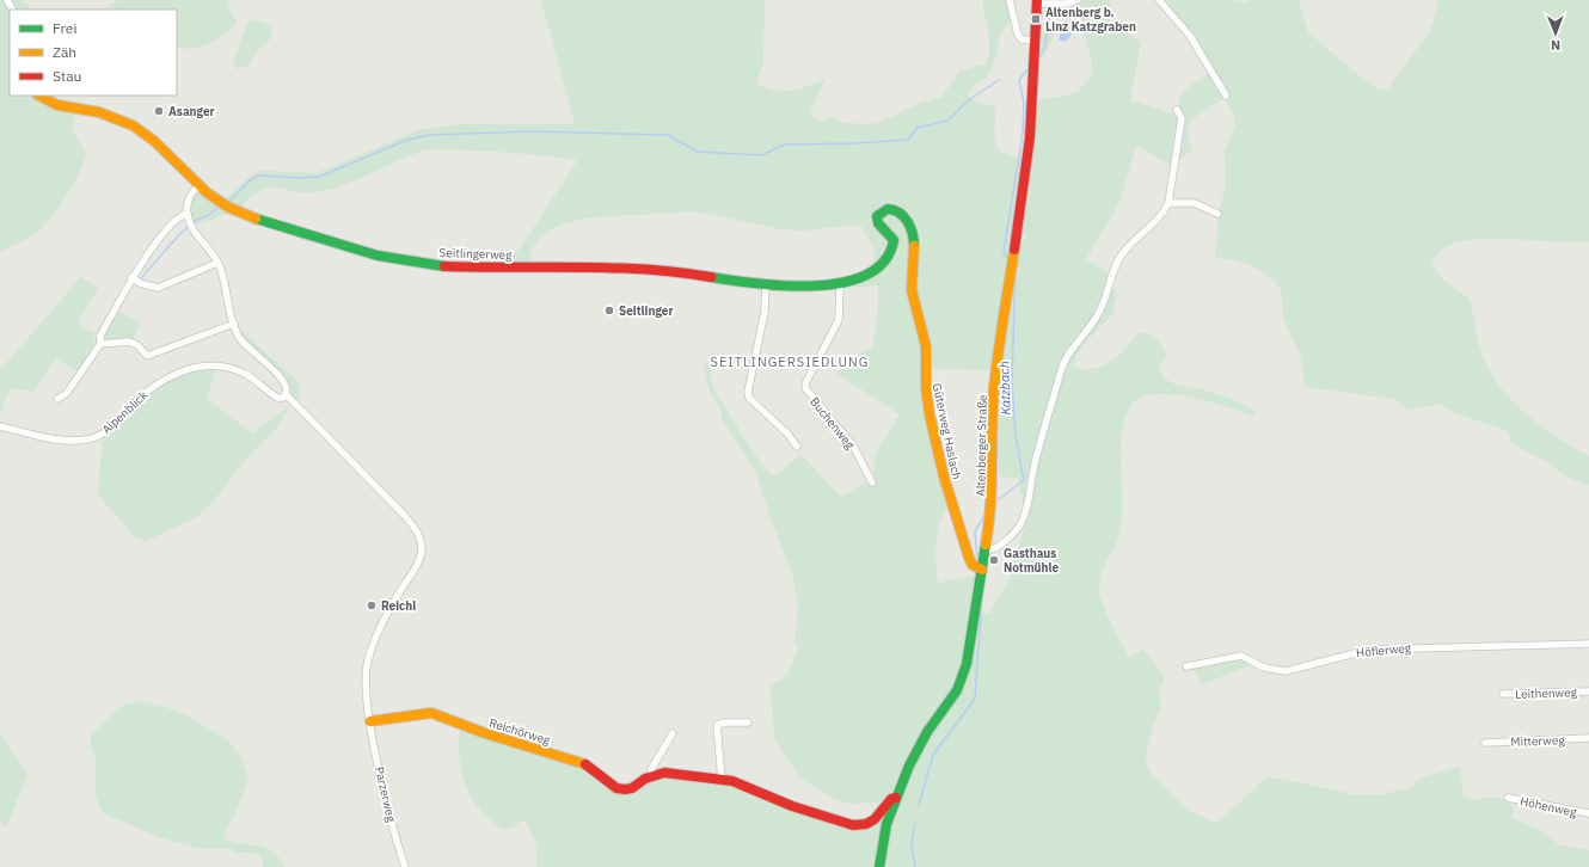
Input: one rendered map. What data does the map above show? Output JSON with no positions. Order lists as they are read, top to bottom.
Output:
{
  "streets": {
    "street": [
      "Seitlingerweg",
      "Alpenblick",
      "Buchenweg",
      "Güterweg Haslach",
      "Altenberger Straße",
      "Höflerweg",
      "Leithenweg",
      "Reichörweg",
      "Mitterweg",
      "Parzerweg",
      "Höhenweg"
    ]
  },
  "crossings": [
    ["Seitlingerweg", "Güterweg Haslach"],
    ["Alpenblick", "Parzerweg"],
    ["Buchenweg", "Güterweg Haslach"],
    ["Güterweg Haslach", "Altenberger Straße"],
    ["Altenberger Straße", "Reichörweg"],
    ["Reichörweg", "Parzerweg"]
  ],
  "districts": ["SEITLINGERSIEDLUNG"],
  "water": ["Katzbach"],
  "places": {
    "transit": ["Altenberg b. Linz Katzgraben"],
    "other": [
      "Asanger",
      "Seitlinger",
      "Gasthaus Notmühle",
      "Reichl"
    ]
  },
  "legend": ["Frei", "Zäh", "Stau"],
  "north": "bottom"
}
